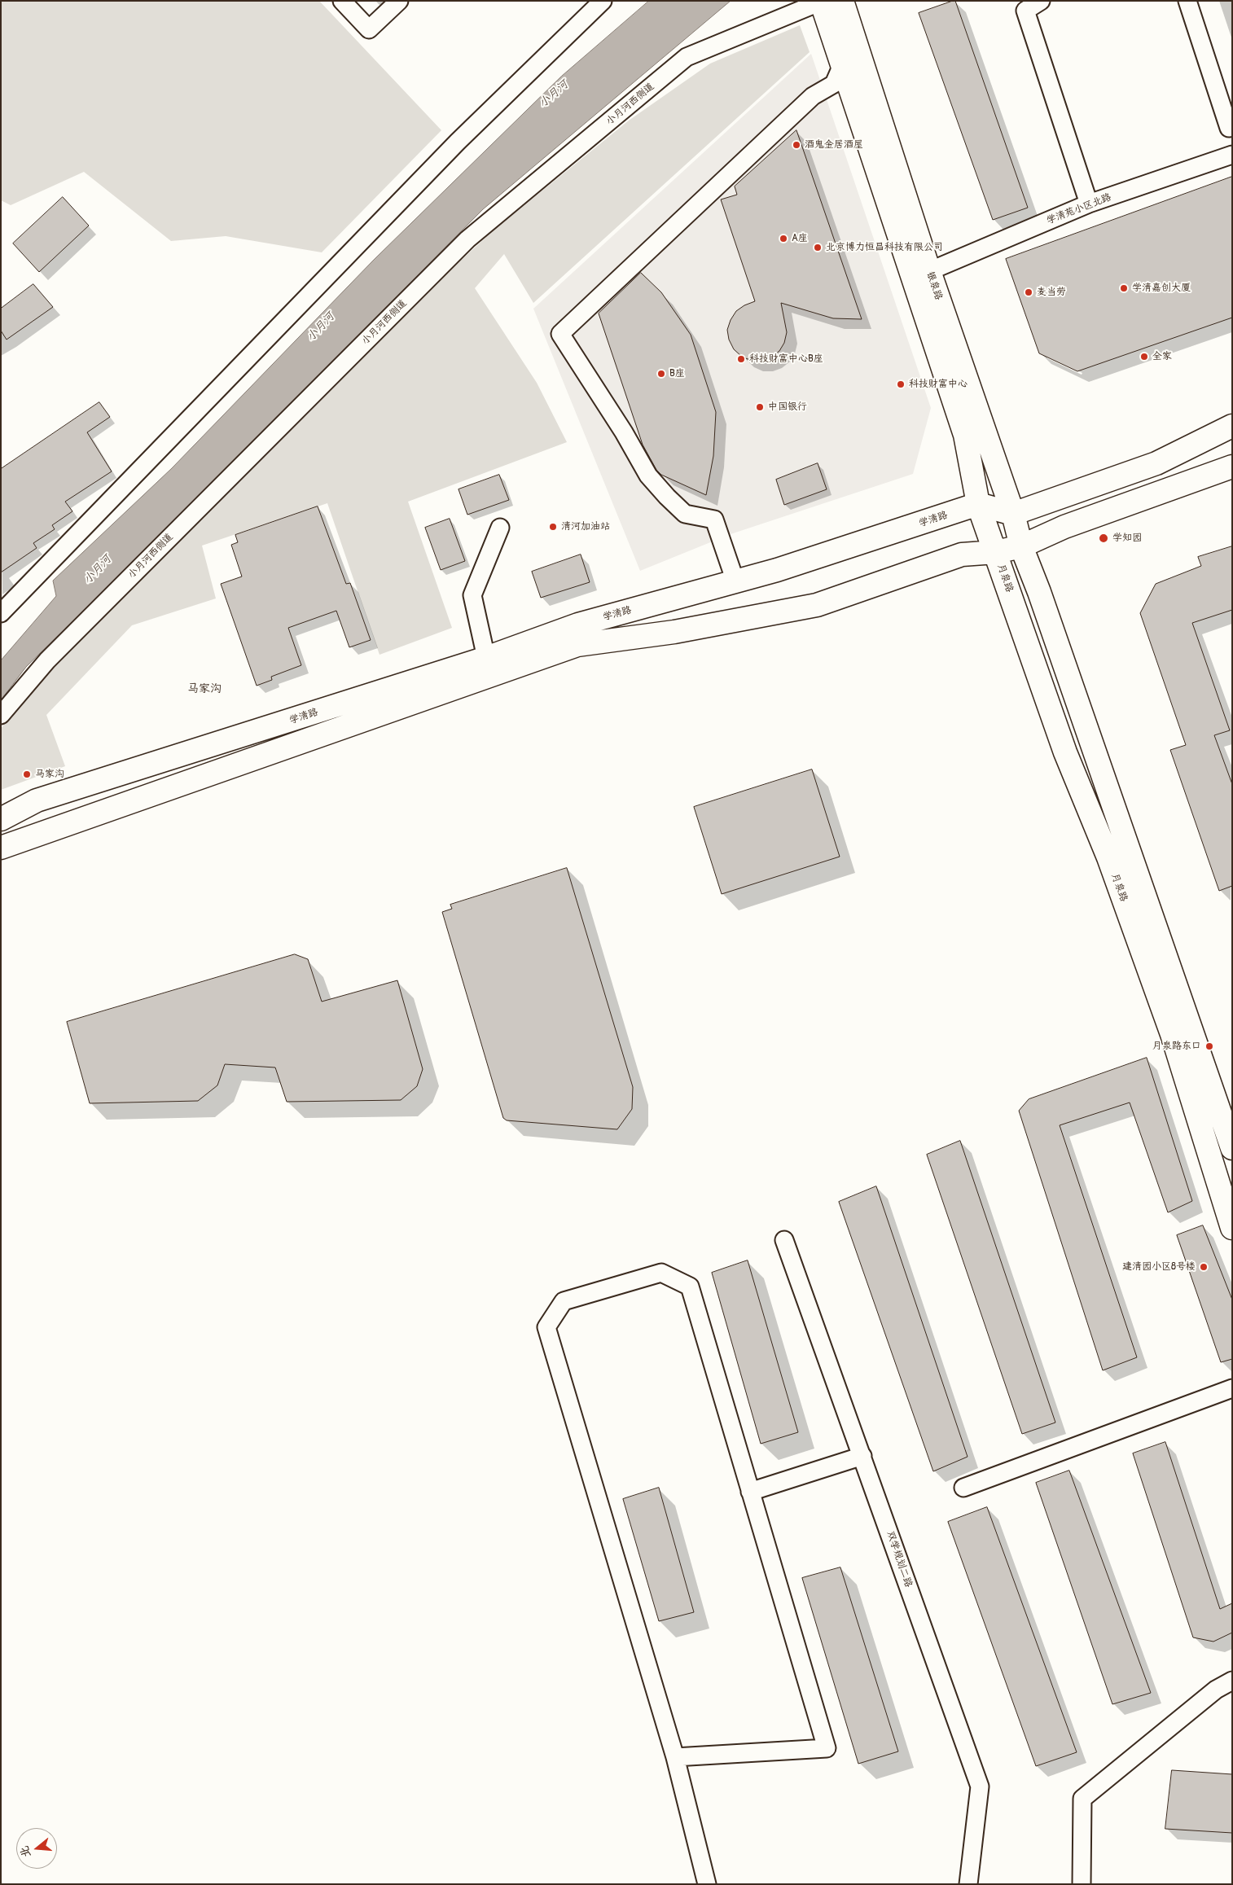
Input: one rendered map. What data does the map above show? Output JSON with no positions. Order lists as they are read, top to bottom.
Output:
{
  "streets": {
    "main road": ["银泉路", "学清路", "月泉路"],
    "street": ["小月河西侧道", "学清苑小区北路", "双学规划二路"]
  },
  "crossings": [
    ["小月河西侧道", "银泉路"],
    ["学清苑小区北路", "银泉路"],
    ["银泉路", "学清路"],
    ["银泉路", "月泉路"]
  ],
  "districts": ["马家沟"],
  "water": ["小月河"],
  "places": [
    "酒鬼金居酒屋",
    "A座",
    "北京博力恒昌科技有限公司",
    "学清嘉创大厦",
    "麦当劳",
    "全家",
    "科技财富中心B座",
    "B座",
    "科技财富中心",
    "中国银行",
    "清河加油站",
    "学知园",
    "马家沟",
    "月泉路东口",
    "建清园小区8号楼"
  ],
  "north": "left"
}
